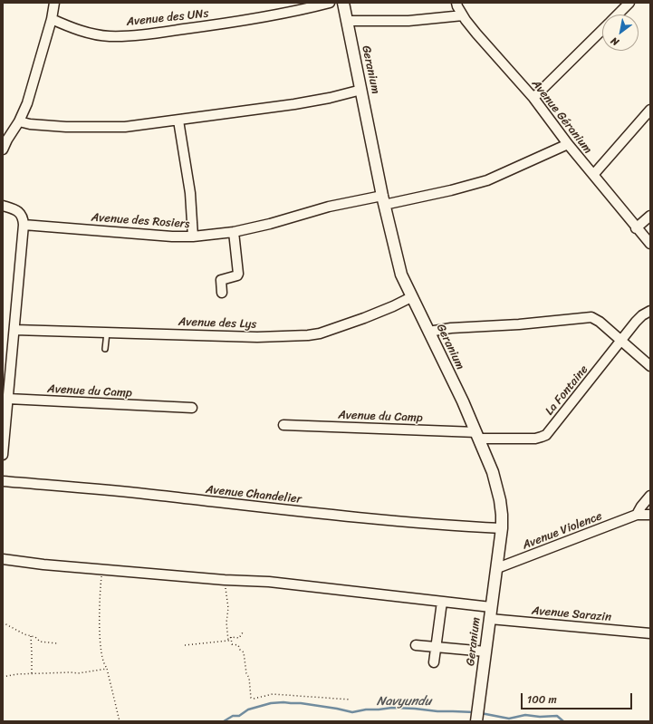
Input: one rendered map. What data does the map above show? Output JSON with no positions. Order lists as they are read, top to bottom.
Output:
{
  "streets": {
    "street": [
      "Avenue des UNs",
      "Geranium",
      "Avenue Géranium",
      "Avenue des Rosiers",
      "Avenue des Lys",
      "La Fontaine",
      "Avenue du Camp",
      "Avenue Chandelier",
      "Avenue Violence",
      "Avenue Sarazin"
    ]
  },
  "crossings": [
    ["Geranium", "Avenue des Rosiers"],
    ["Geranium", "Avenue des Lys"],
    ["Geranium", "La Fontaine"],
    ["Geranium", "Avenue du Camp"],
    ["Geranium", "Avenue Chandelier"],
    ["Geranium", "Avenue Violence"],
    ["Geranium", "Avenue Sarazin"],
    ["Avenue Géranium", "Avenue des Rosiers"],
    ["La Fontaine", "Avenue du Camp"]
  ],
  "water": ["Navyundu"],
  "scale_bar": "100 m",
  "north": "bottom left"
}
